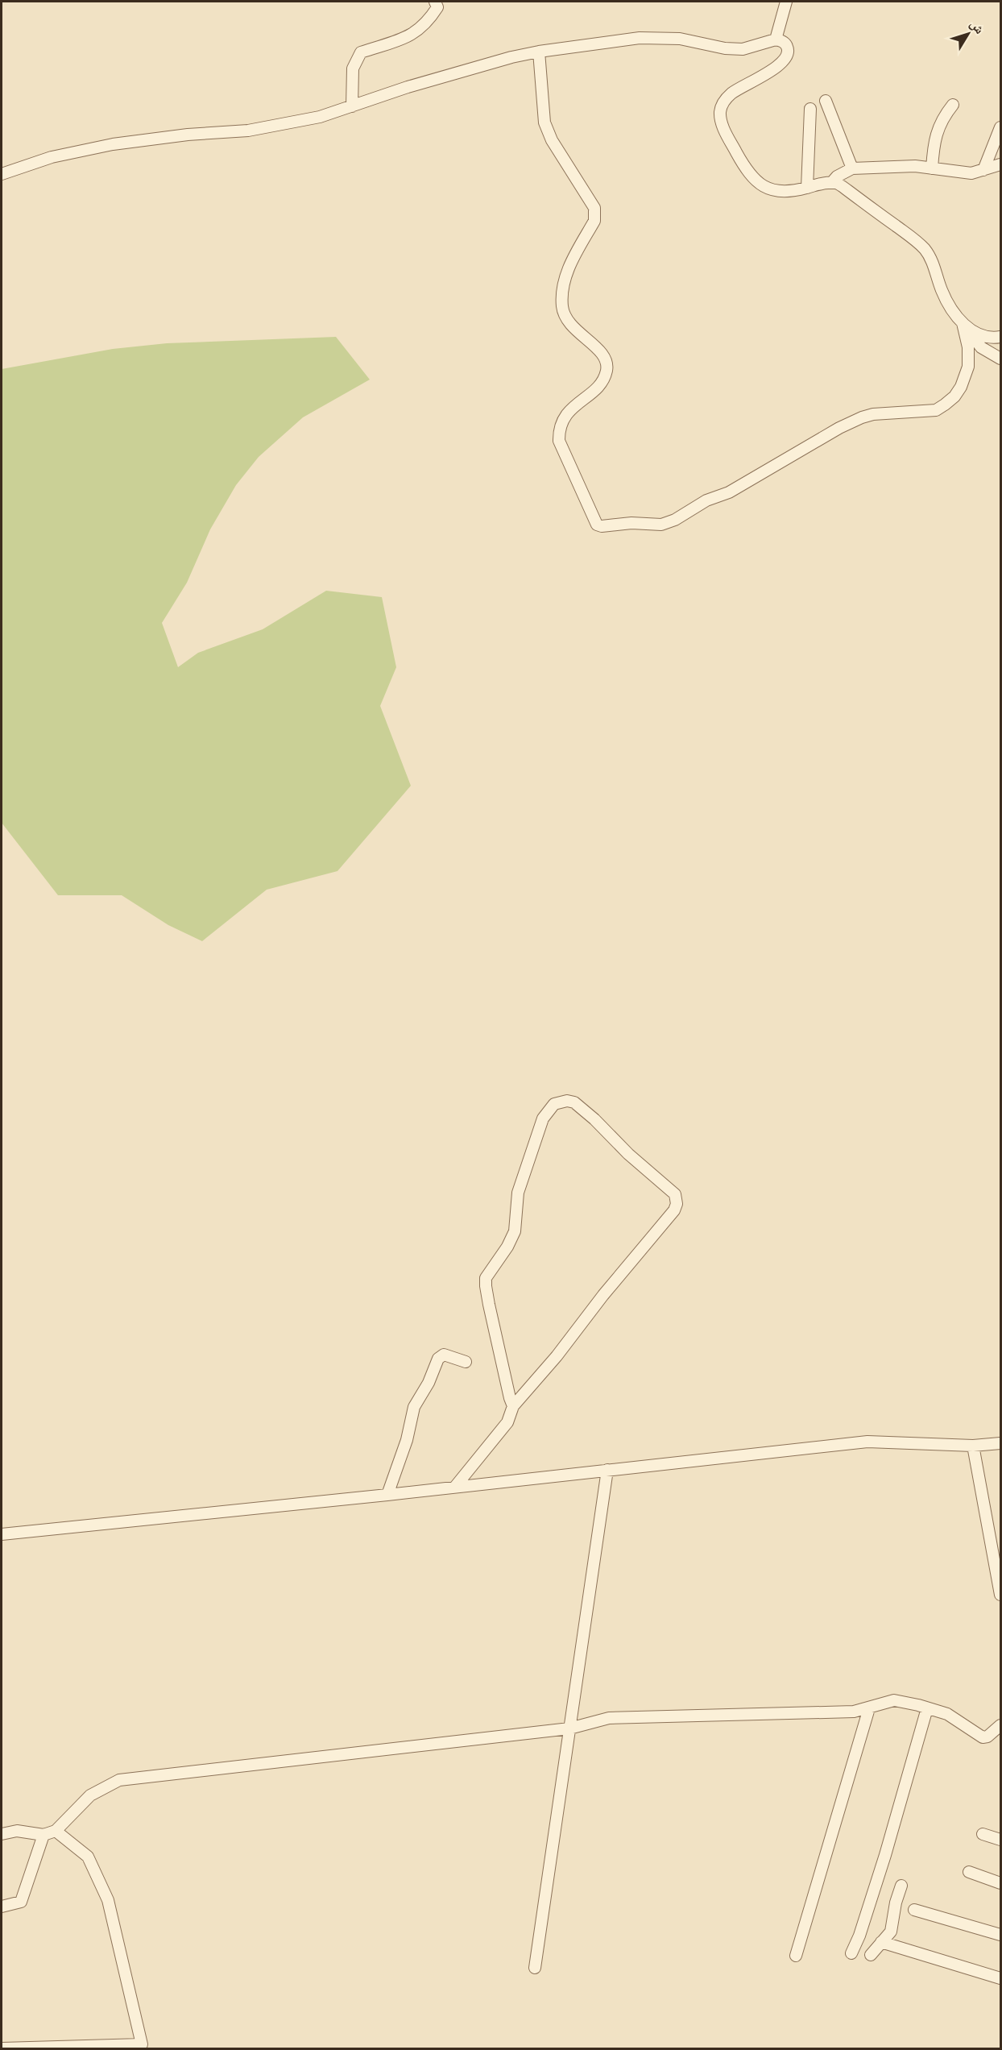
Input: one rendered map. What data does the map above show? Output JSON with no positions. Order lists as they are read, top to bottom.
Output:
{
  "north": "top right"
}
